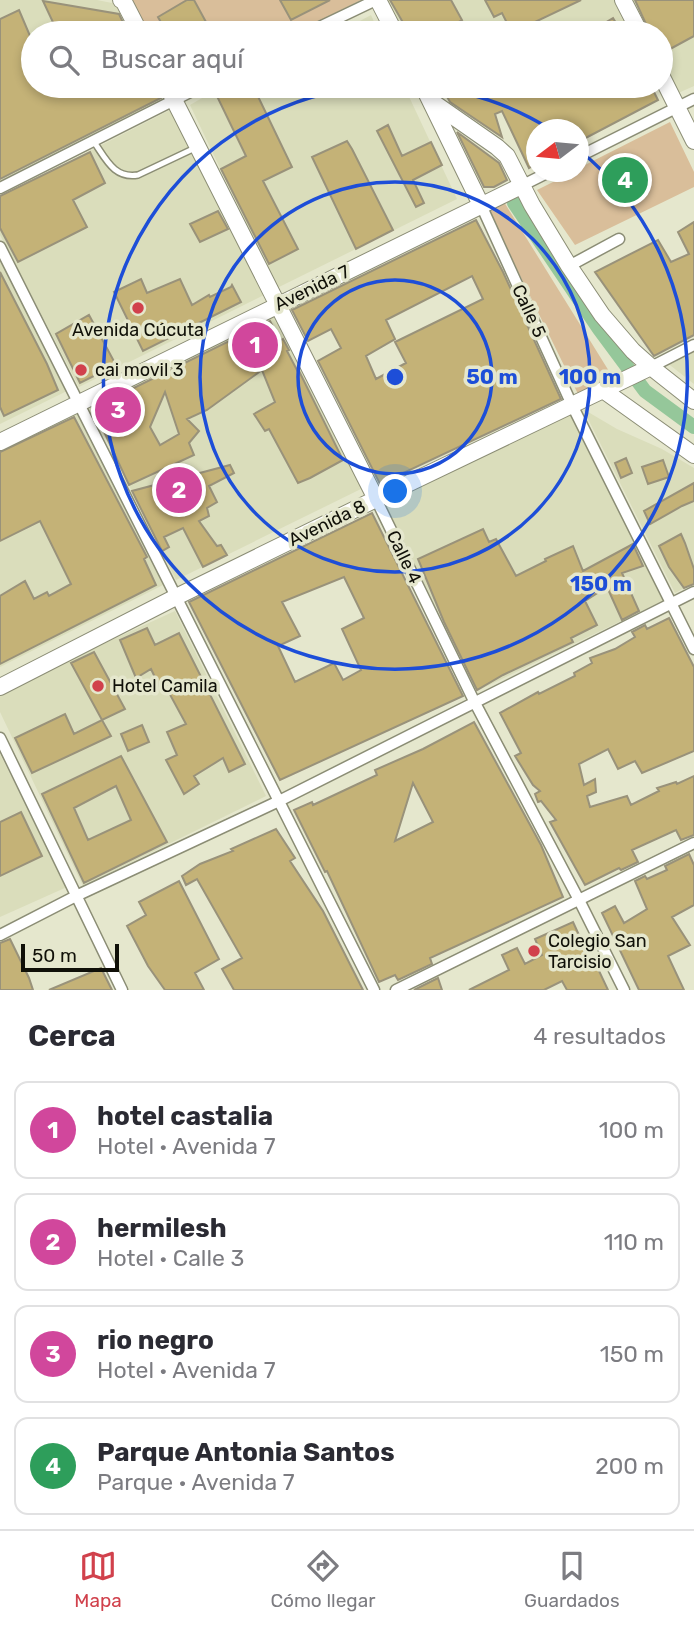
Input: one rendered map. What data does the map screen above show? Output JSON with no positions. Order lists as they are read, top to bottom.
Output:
{
  "streets": {
    "main road": [
      "Avenida 7",
      "Calle 5",
      "Avenida 8",
      "Calle 4"
    ]
  },
  "crossings": [
    ["Avenida 7", "Calle 5"],
    ["Avenida 7", "Calle 4"],
    ["Calle 5", "Avenida 8"],
    ["Avenida 8", "Calle 4"]
  ],
  "places": [
    "Avenida Cúcuta",
    "cai movil 3",
    "Hotel Camila",
    "Colegio San Tarcisio"
  ],
  "scale_bar": "50 m",
  "north": "left",
  "page": {
    "search": "Buscar aquí",
    "pins": [
      "4",
      "1",
      "3",
      "2"
    ],
    "scale": "50 m",
    "heading": ["Cerca", "4 resultados"],
    "list": [
      {
        "mark": "1",
        "name": "hotel castalia",
        "note": "Hotel · Avenida 7",
        "value": "100 m"
      },
      {
        "mark": "2",
        "name": "hermilesh",
        "note": "Hotel · Calle 3",
        "value": "110 m"
      },
      {
        "mark": "3",
        "name": "rio negro",
        "note": "Hotel · Avenida 7",
        "value": "150 m"
      },
      {
        "mark": "4",
        "name": "Parque Antonia Santos",
        "note": "Parque · Avenida 7",
        "value": "200 m"
      }
    ],
    "nav": ["Mapa", "Cómo llegar", "Guardados"]
  },
  "rings": ["50 m", "100 m", "150 m"]
}
